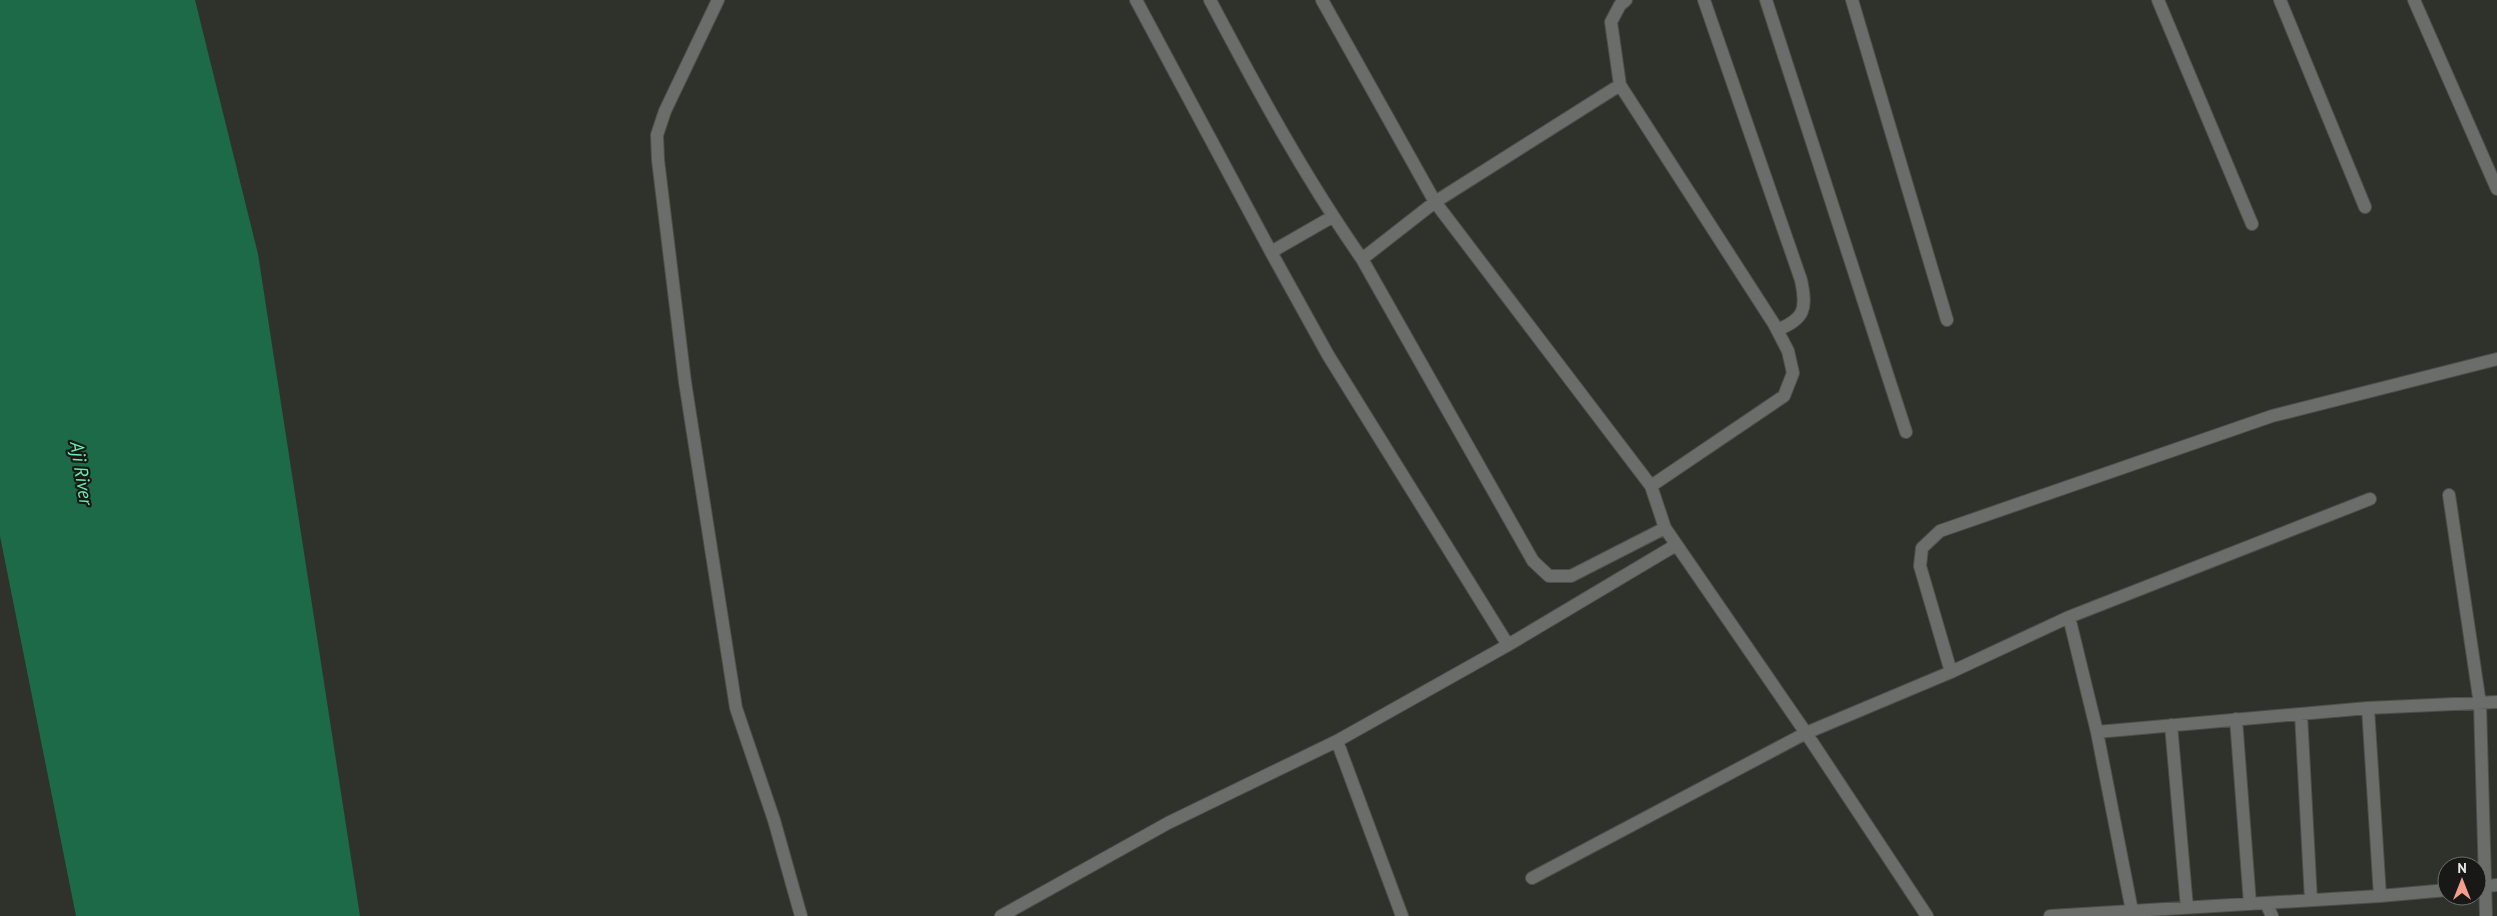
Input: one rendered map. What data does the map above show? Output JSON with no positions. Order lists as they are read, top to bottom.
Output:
{
  "water": ["Aji River"],
  "north": "top"
}
